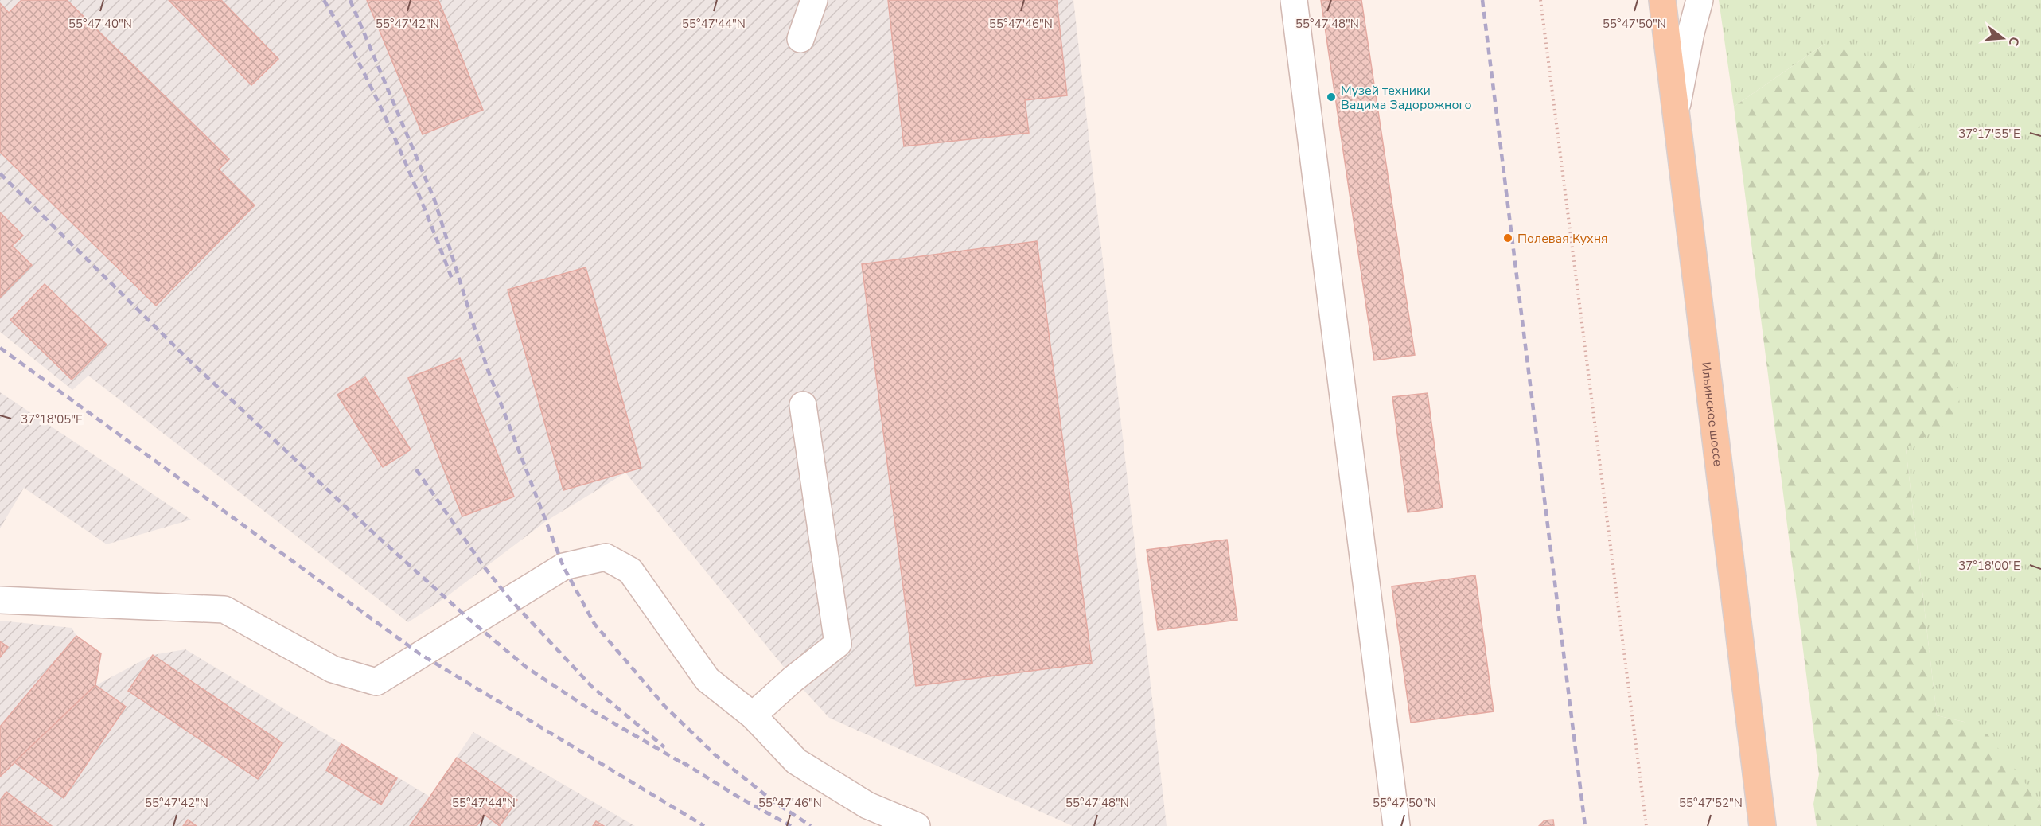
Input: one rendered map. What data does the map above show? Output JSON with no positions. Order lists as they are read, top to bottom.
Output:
{
  "streets": {
    "main road": ["Ильинское шоссе"]
  },
  "places": ["Музей техники Вадима Задорожного", "Полевая Кухня"],
  "north": "right",
  "coordinates": [
    "55°47'40\"N",
    "55°47'42\"N",
    "55°47'44\"N",
    "55°47'46\"N",
    "55°47'48\"N",
    "55°47'50\"N",
    "37°17'55\"E",
    "37°18'05\"E",
    "37°18'00\"E",
    "55°47'52\"N"
  ]
}
